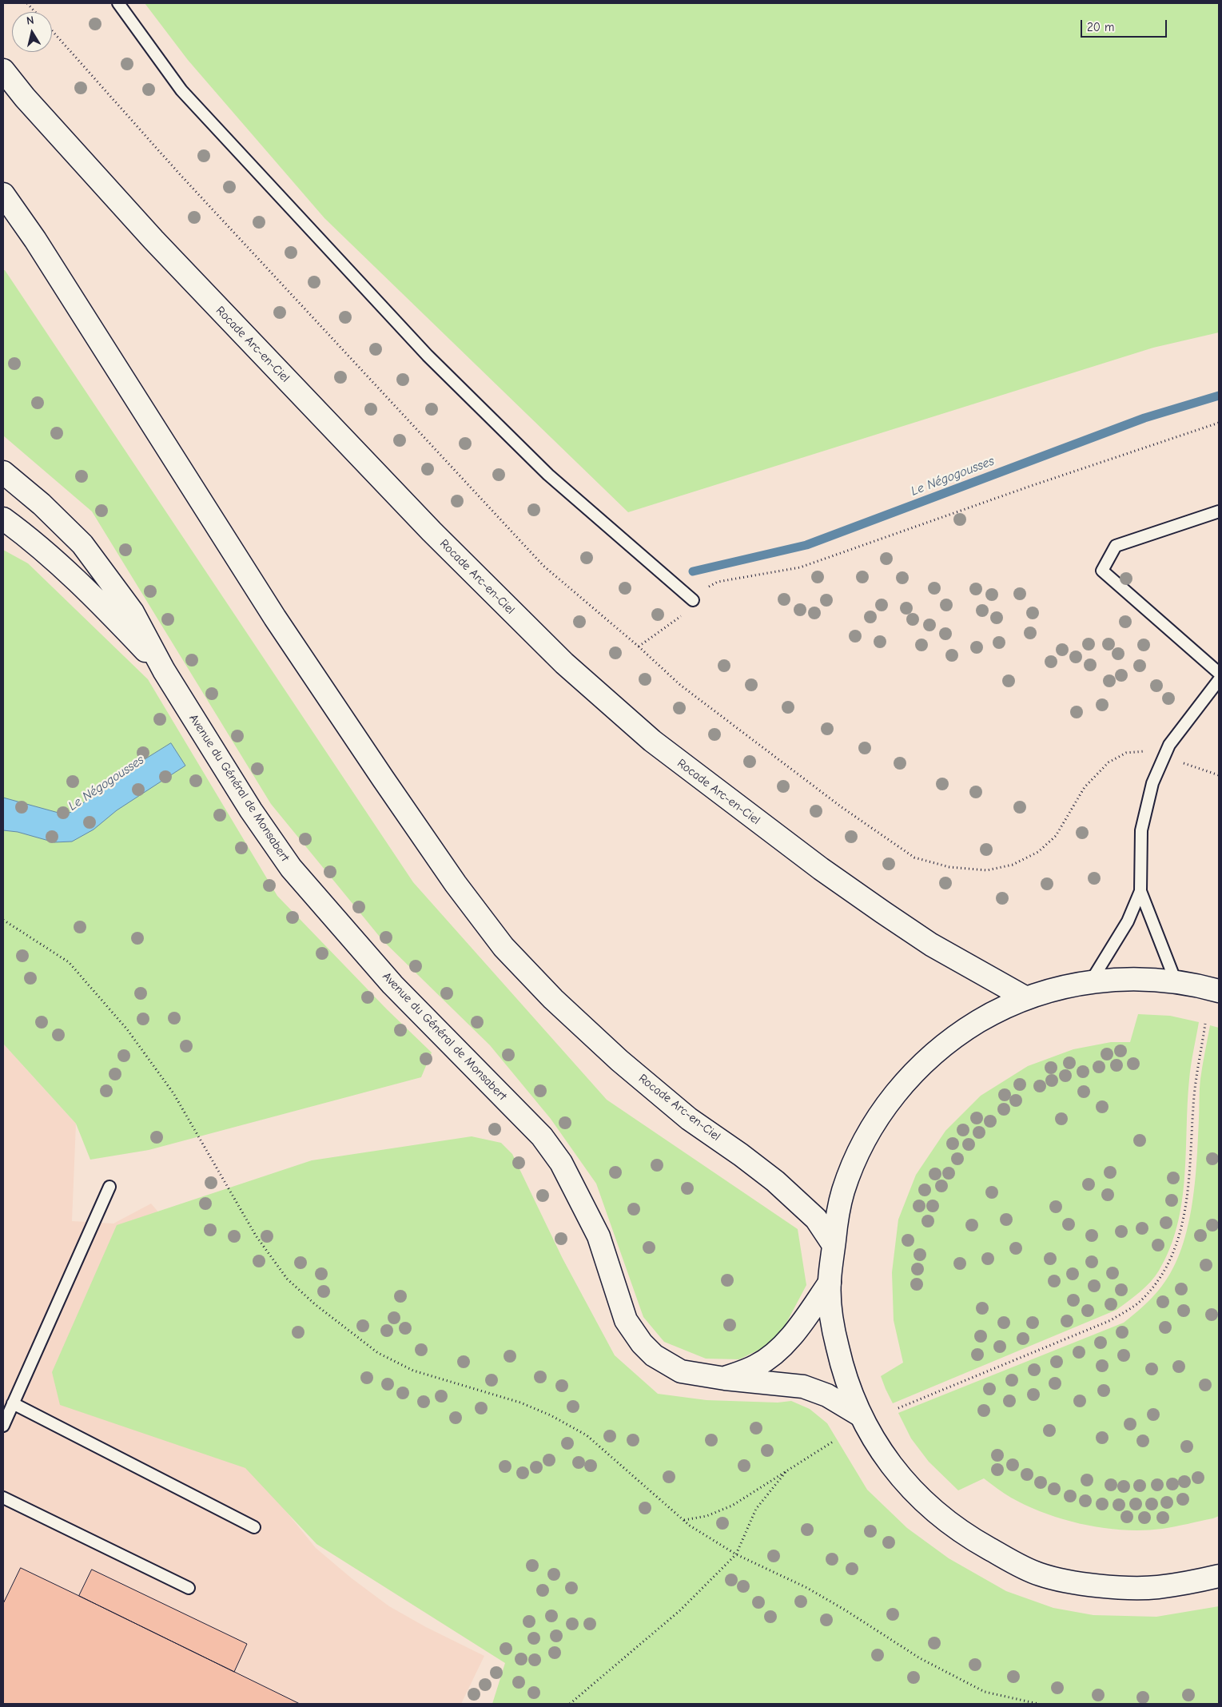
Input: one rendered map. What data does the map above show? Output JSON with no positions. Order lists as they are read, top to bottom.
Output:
{
  "streets": {
    "main road": ["Rocade Arc-en-Ciel", "Avenue du Général de Monsabert"]
  },
  "water": ["Le Négogousses"],
  "scale_bar": "20 m",
  "north": "top"
}
